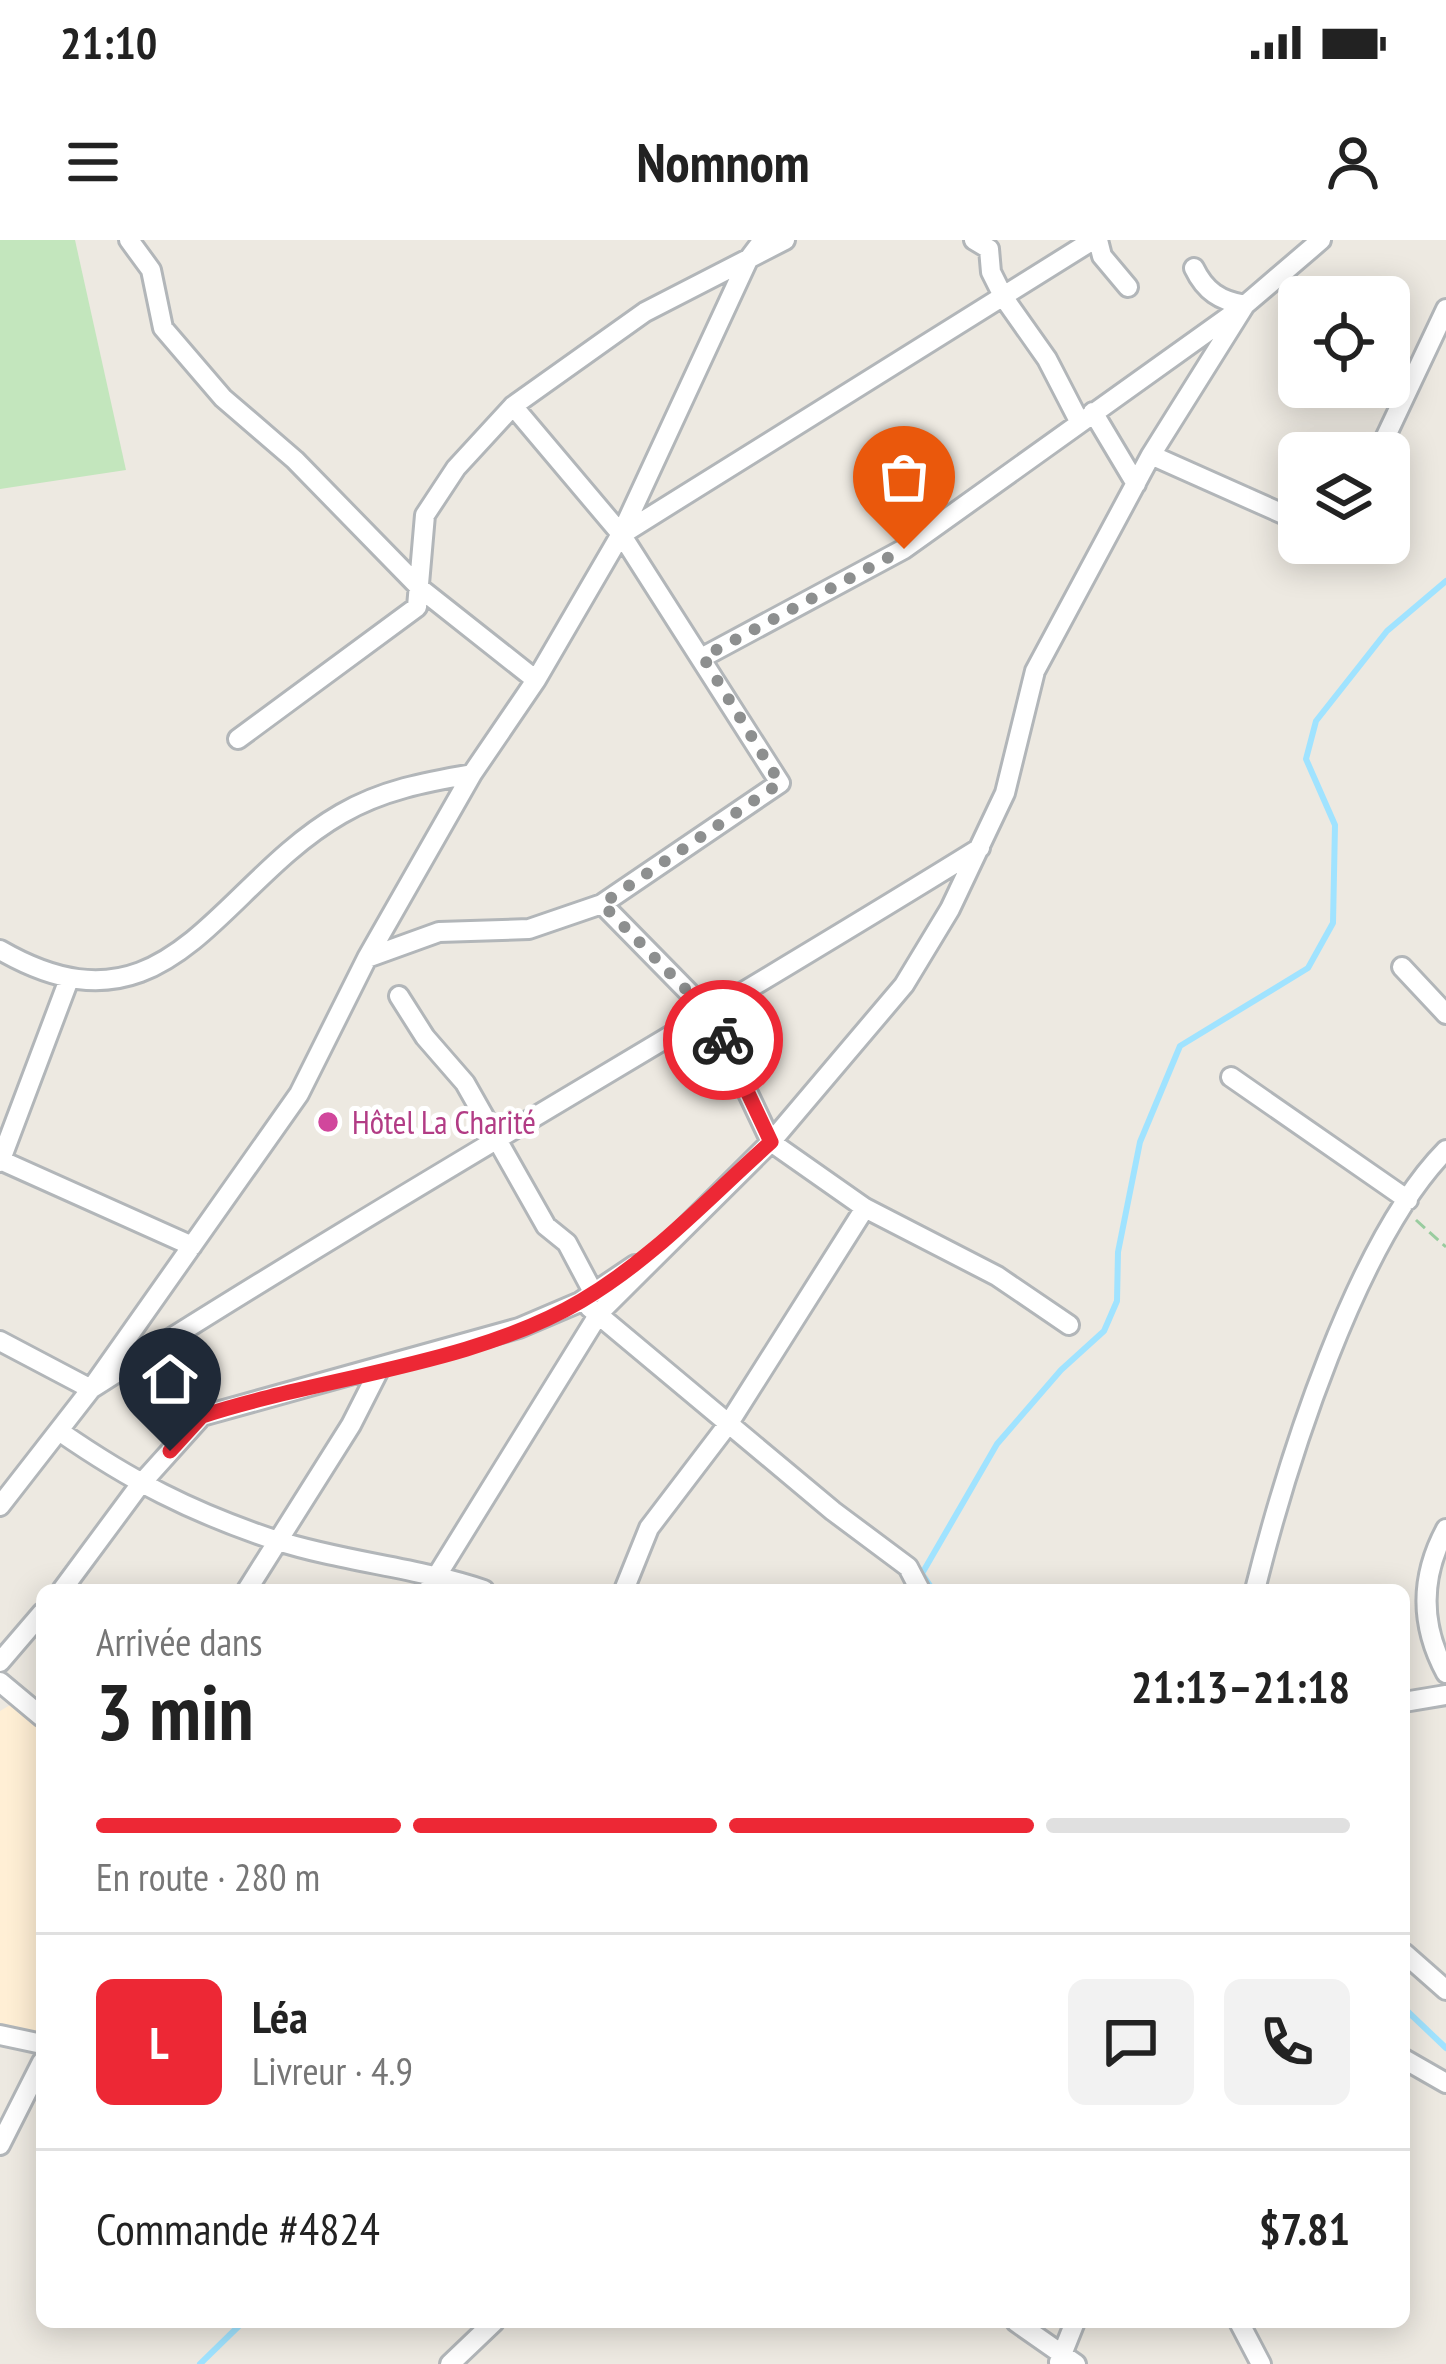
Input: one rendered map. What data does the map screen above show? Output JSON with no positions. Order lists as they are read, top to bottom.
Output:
{
  "places": ["Hôtel La Charité"],
  "page": {
    "status": "21:10",
    "header": "Nomnom",
    "heading": ["3 min", "Arrivée dans", "21:13–21:18"],
    "panel": [
      "Léa",
      "Livreur · 4.9",
      "Commande #4824",
      "$7.81"
    ],
    "bar": "En route · 280 m",
    "round": "L"
  }
}
